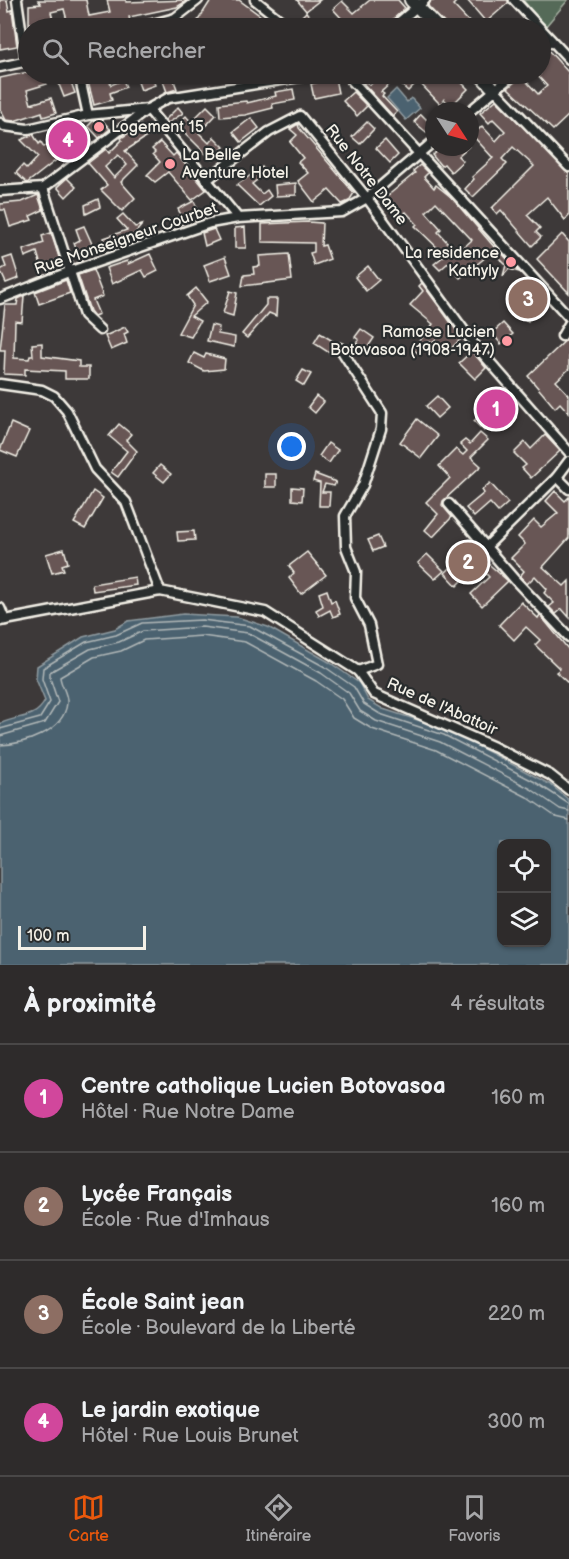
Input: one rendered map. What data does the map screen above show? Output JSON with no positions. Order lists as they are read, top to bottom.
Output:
{
  "streets": {
    "street": ["Rue Notre Dame", "Rue Monseigneur Courbet", "Rue de l'Abattoir"]
  },
  "crossings": [
    ["Rue Notre Dame", "Rue Monseigneur Courbet"]
  ],
  "places": [
    "Logement 15",
    "La Belle Aventure Hotel",
    "La residence Kathyly",
    "Ramose Lucien Botovasoa (1908-1947)"
  ],
  "scale_bar": "100 m",
  "north": "bottom right",
  "page": {
    "search": "Rechercher",
    "pins": [
      "4",
      "3",
      "1",
      "2"
    ],
    "scale": "100 m",
    "heading": ["À proximité", "4 résultats"],
    "list": [
      {
        "mark": "1",
        "name": "Centre catholique Lucien Botovasoa",
        "note": "Hôtel · Rue Notre Dame",
        "value": "160 m"
      },
      {
        "mark": "2",
        "name": "Lycée Français",
        "note": "École · Rue d'Imhaus",
        "value": "160 m"
      },
      {
        "mark": "3",
        "name": "École Saint jean",
        "note": "École · Boulevard de la Liberté",
        "value": "220 m"
      },
      {
        "mark": "4",
        "name": "Le jardin exotique",
        "note": "Hôtel · Rue Louis Brunet",
        "value": "300 m"
      }
    ],
    "nav": ["Carte", "Itinéraire", "Favoris"]
  }
}
